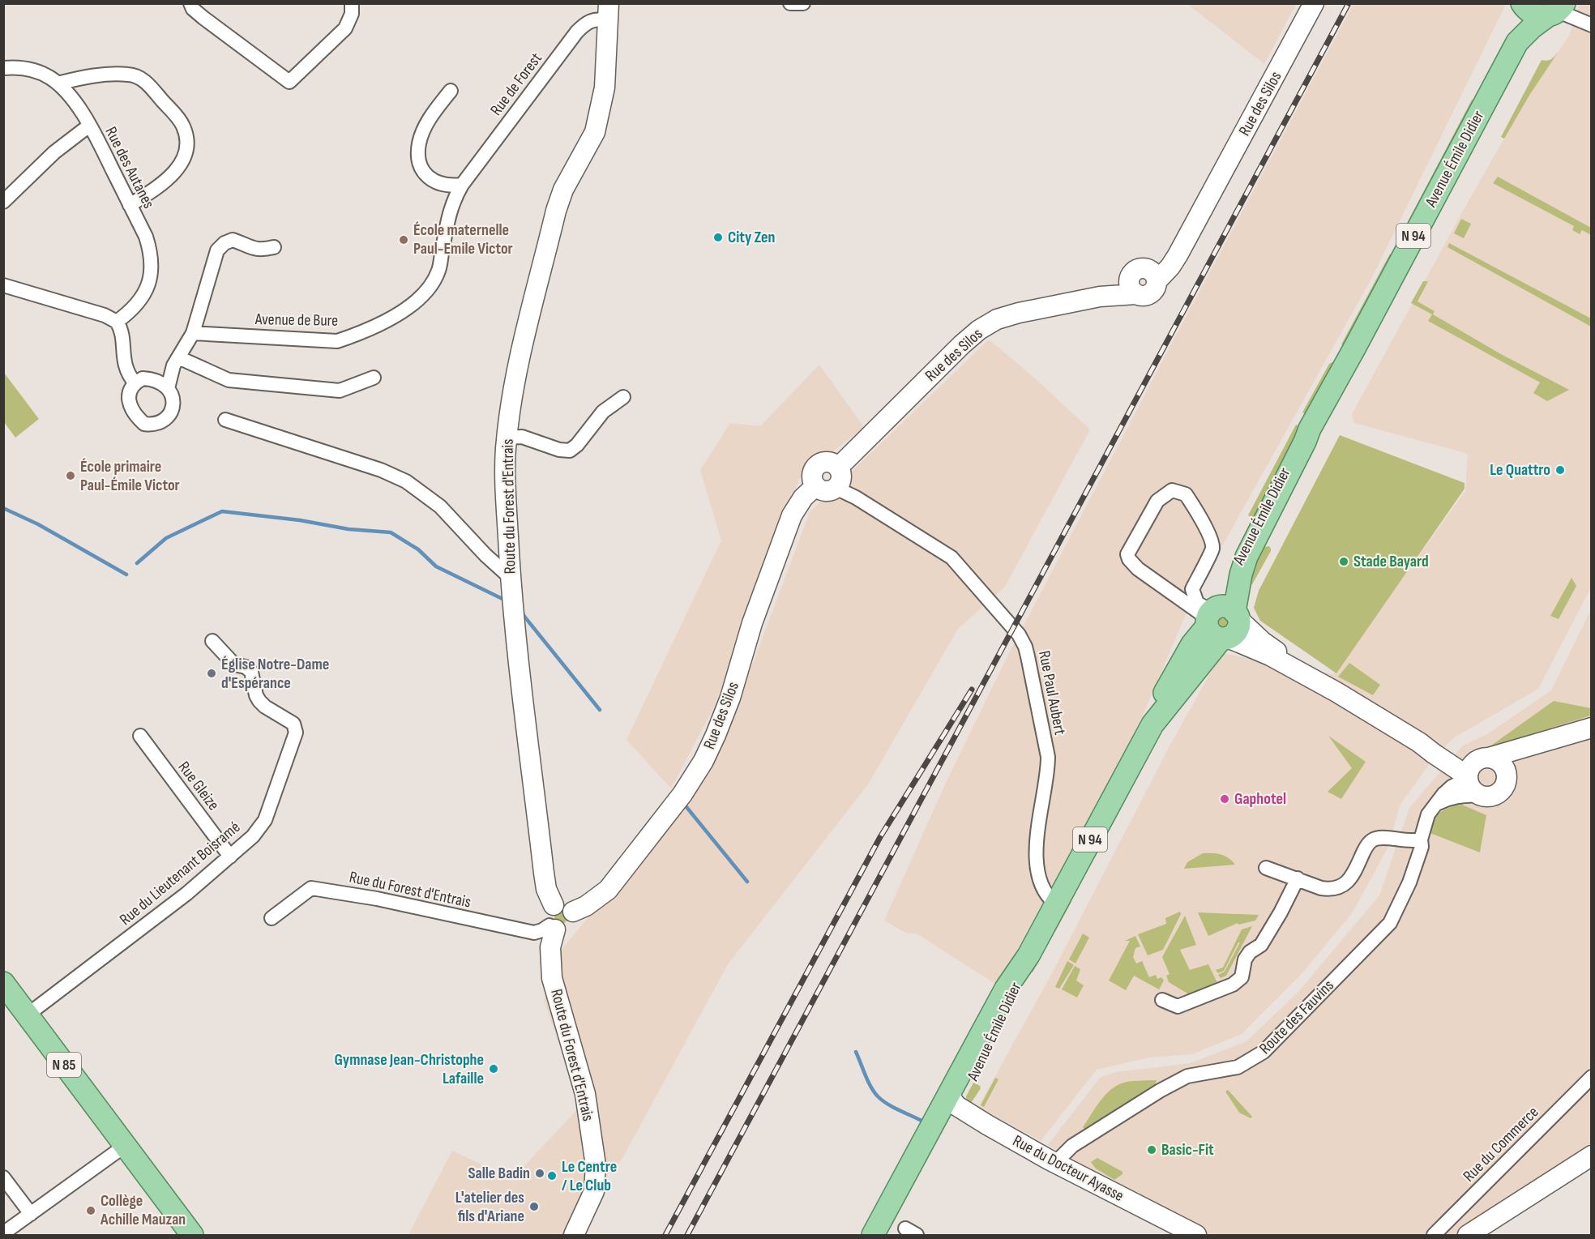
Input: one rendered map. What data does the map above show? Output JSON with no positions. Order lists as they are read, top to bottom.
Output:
{
  "streets": {
    "main road": ["Avenue Émile Didier", "N 94", "N 85"],
    "street": [
      "Rue de Forest",
      "Rue des Silos",
      "Rue des Autanes",
      "Avenue de Bure",
      "Route du Forest d'Entrais",
      "Rue Paul Aubert",
      "Rue Gleize",
      "Rue du Lieutenant Boisramé",
      "Rue du Forest d'Entrais",
      "Route des Fauvins",
      "Rue du Commerce",
      "Rue du Docteur Ayasse"
    ]
  },
  "crossings": [
    ["Rue de Forest", "Avenue de Bure"],
    ["Rue de Forest", "Route du Forest d'Entrais"],
    ["Rue des Silos", "Route du Forest d'Entrais"],
    ["Rue des Silos", "Rue Paul Aubert"],
    ["Rue des Silos", "Rue du Forest d'Entrais"],
    ["Avenue Émile Didier", "N 94"],
    ["Avenue Émile Didier", "Rue Paul Aubert"],
    ["Avenue Émile Didier", "Rue du Docteur Ayasse"],
    ["N 94", "Rue du Docteur Ayasse"],
    ["Route du Forest d'Entrais", "Rue du Forest d'Entrais"],
    ["Rue Gleize", "Rue du Lieutenant Boisramé"],
    ["Rue du Lieutenant Boisramé", "N 85"],
    ["Route des Fauvins", "Rue du Docteur Ayasse"]
  ],
  "places": [
    "City Zen",
    "École maternelle Paul-Emile Victor",
    "Le Quattro",
    "École primaire Paul-Émile Victor",
    "Stade Bayard",
    "Église Notre-Dame d'Espérance",
    "Gaphotel",
    "Gymnase Jean-Christophe Lafaille",
    "Basic-Fit",
    "Salle Badin",
    "Le Centre / Le Club",
    "L'atelier des fils d'Ariane",
    "Collège Achille Mauzan"
  ]
}
